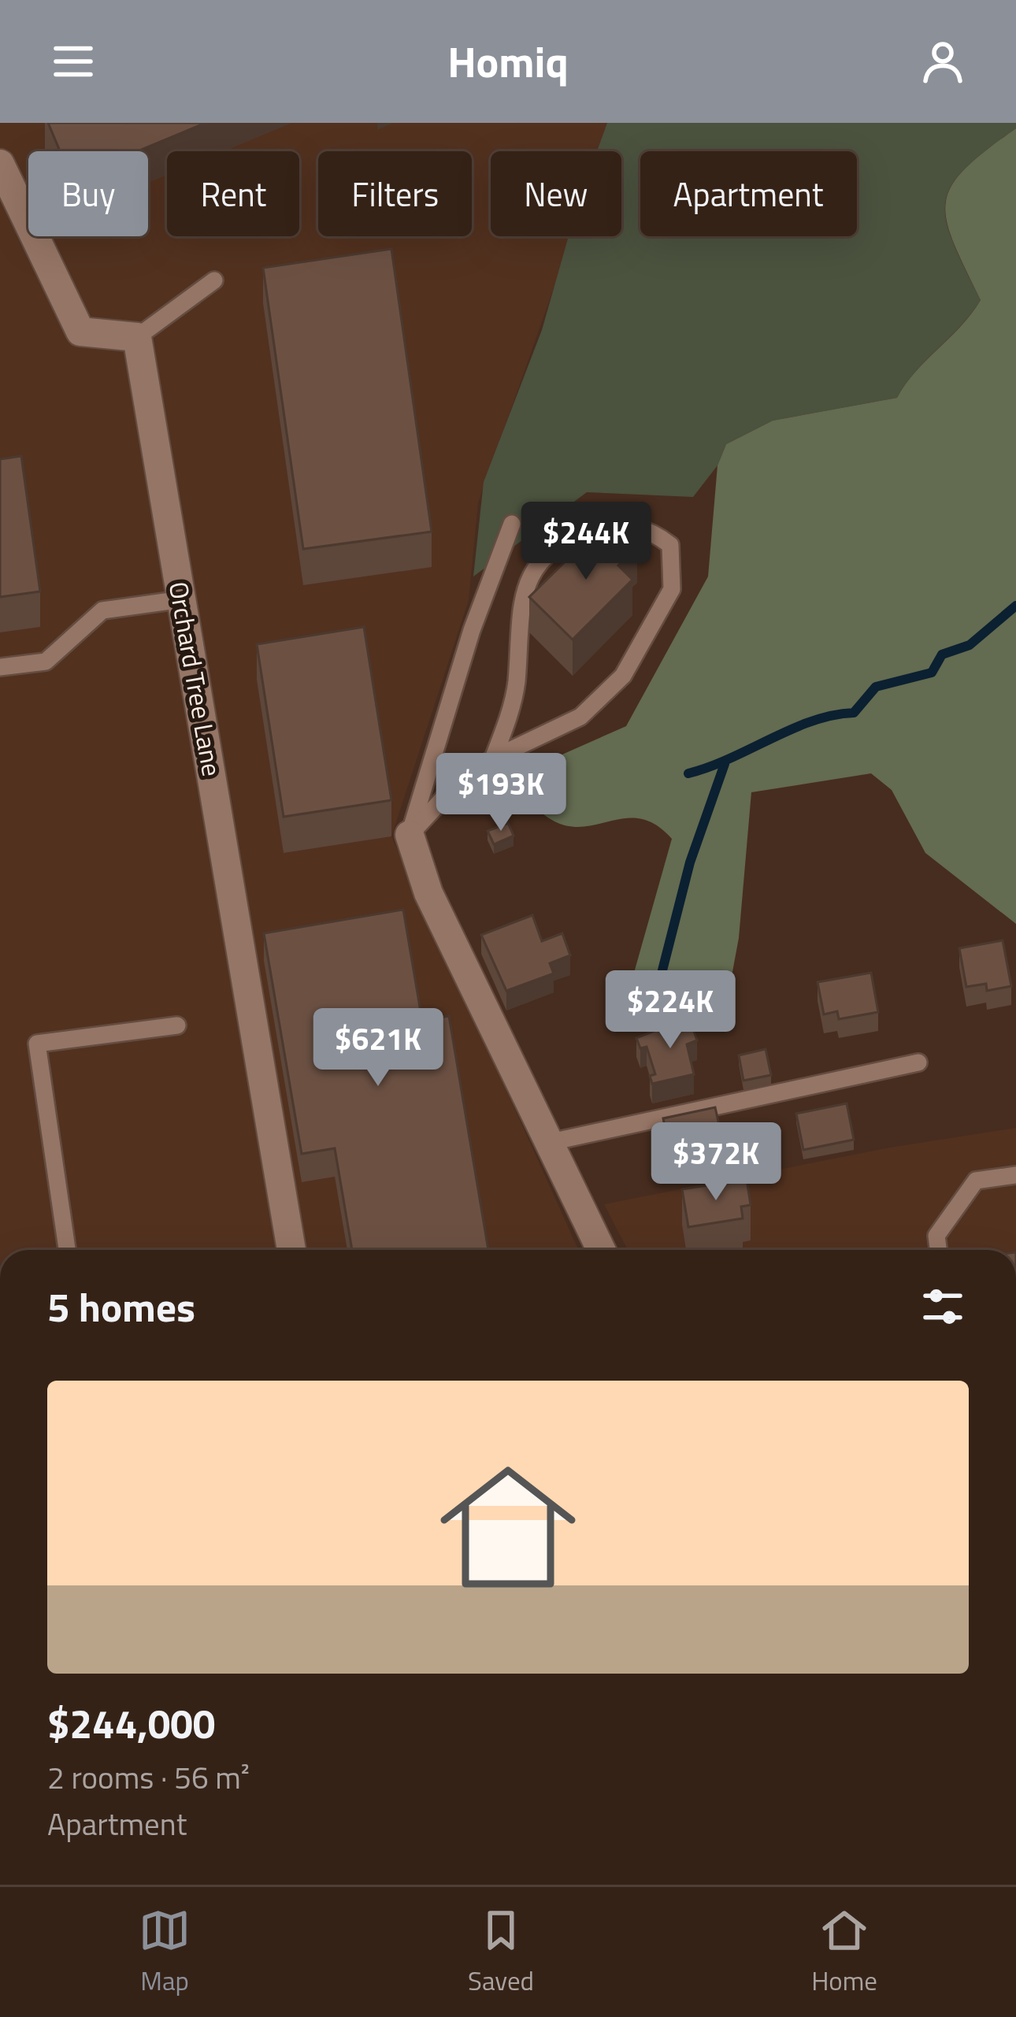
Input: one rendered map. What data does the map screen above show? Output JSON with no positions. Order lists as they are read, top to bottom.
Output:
{
  "streets": {
    "street": ["Orchard Tree Lane"]
  },
  "page": {
    "header": "Homiq",
    "chip": [
      "Buy",
      "Rent",
      "Filters",
      "New",
      "Apartment"
    ],
    "price": [
      "$244K",
      "$193K",
      "$224K",
      "$621K",
      "$372K"
    ],
    "heading": "5 homes",
    "list": [
      {
        "name": "$244,000",
        "note": "2 rooms · 56 m² · Apartment"
      }
    ],
    "tabs": ["Map", "Saved", "Home"]
  }
}
